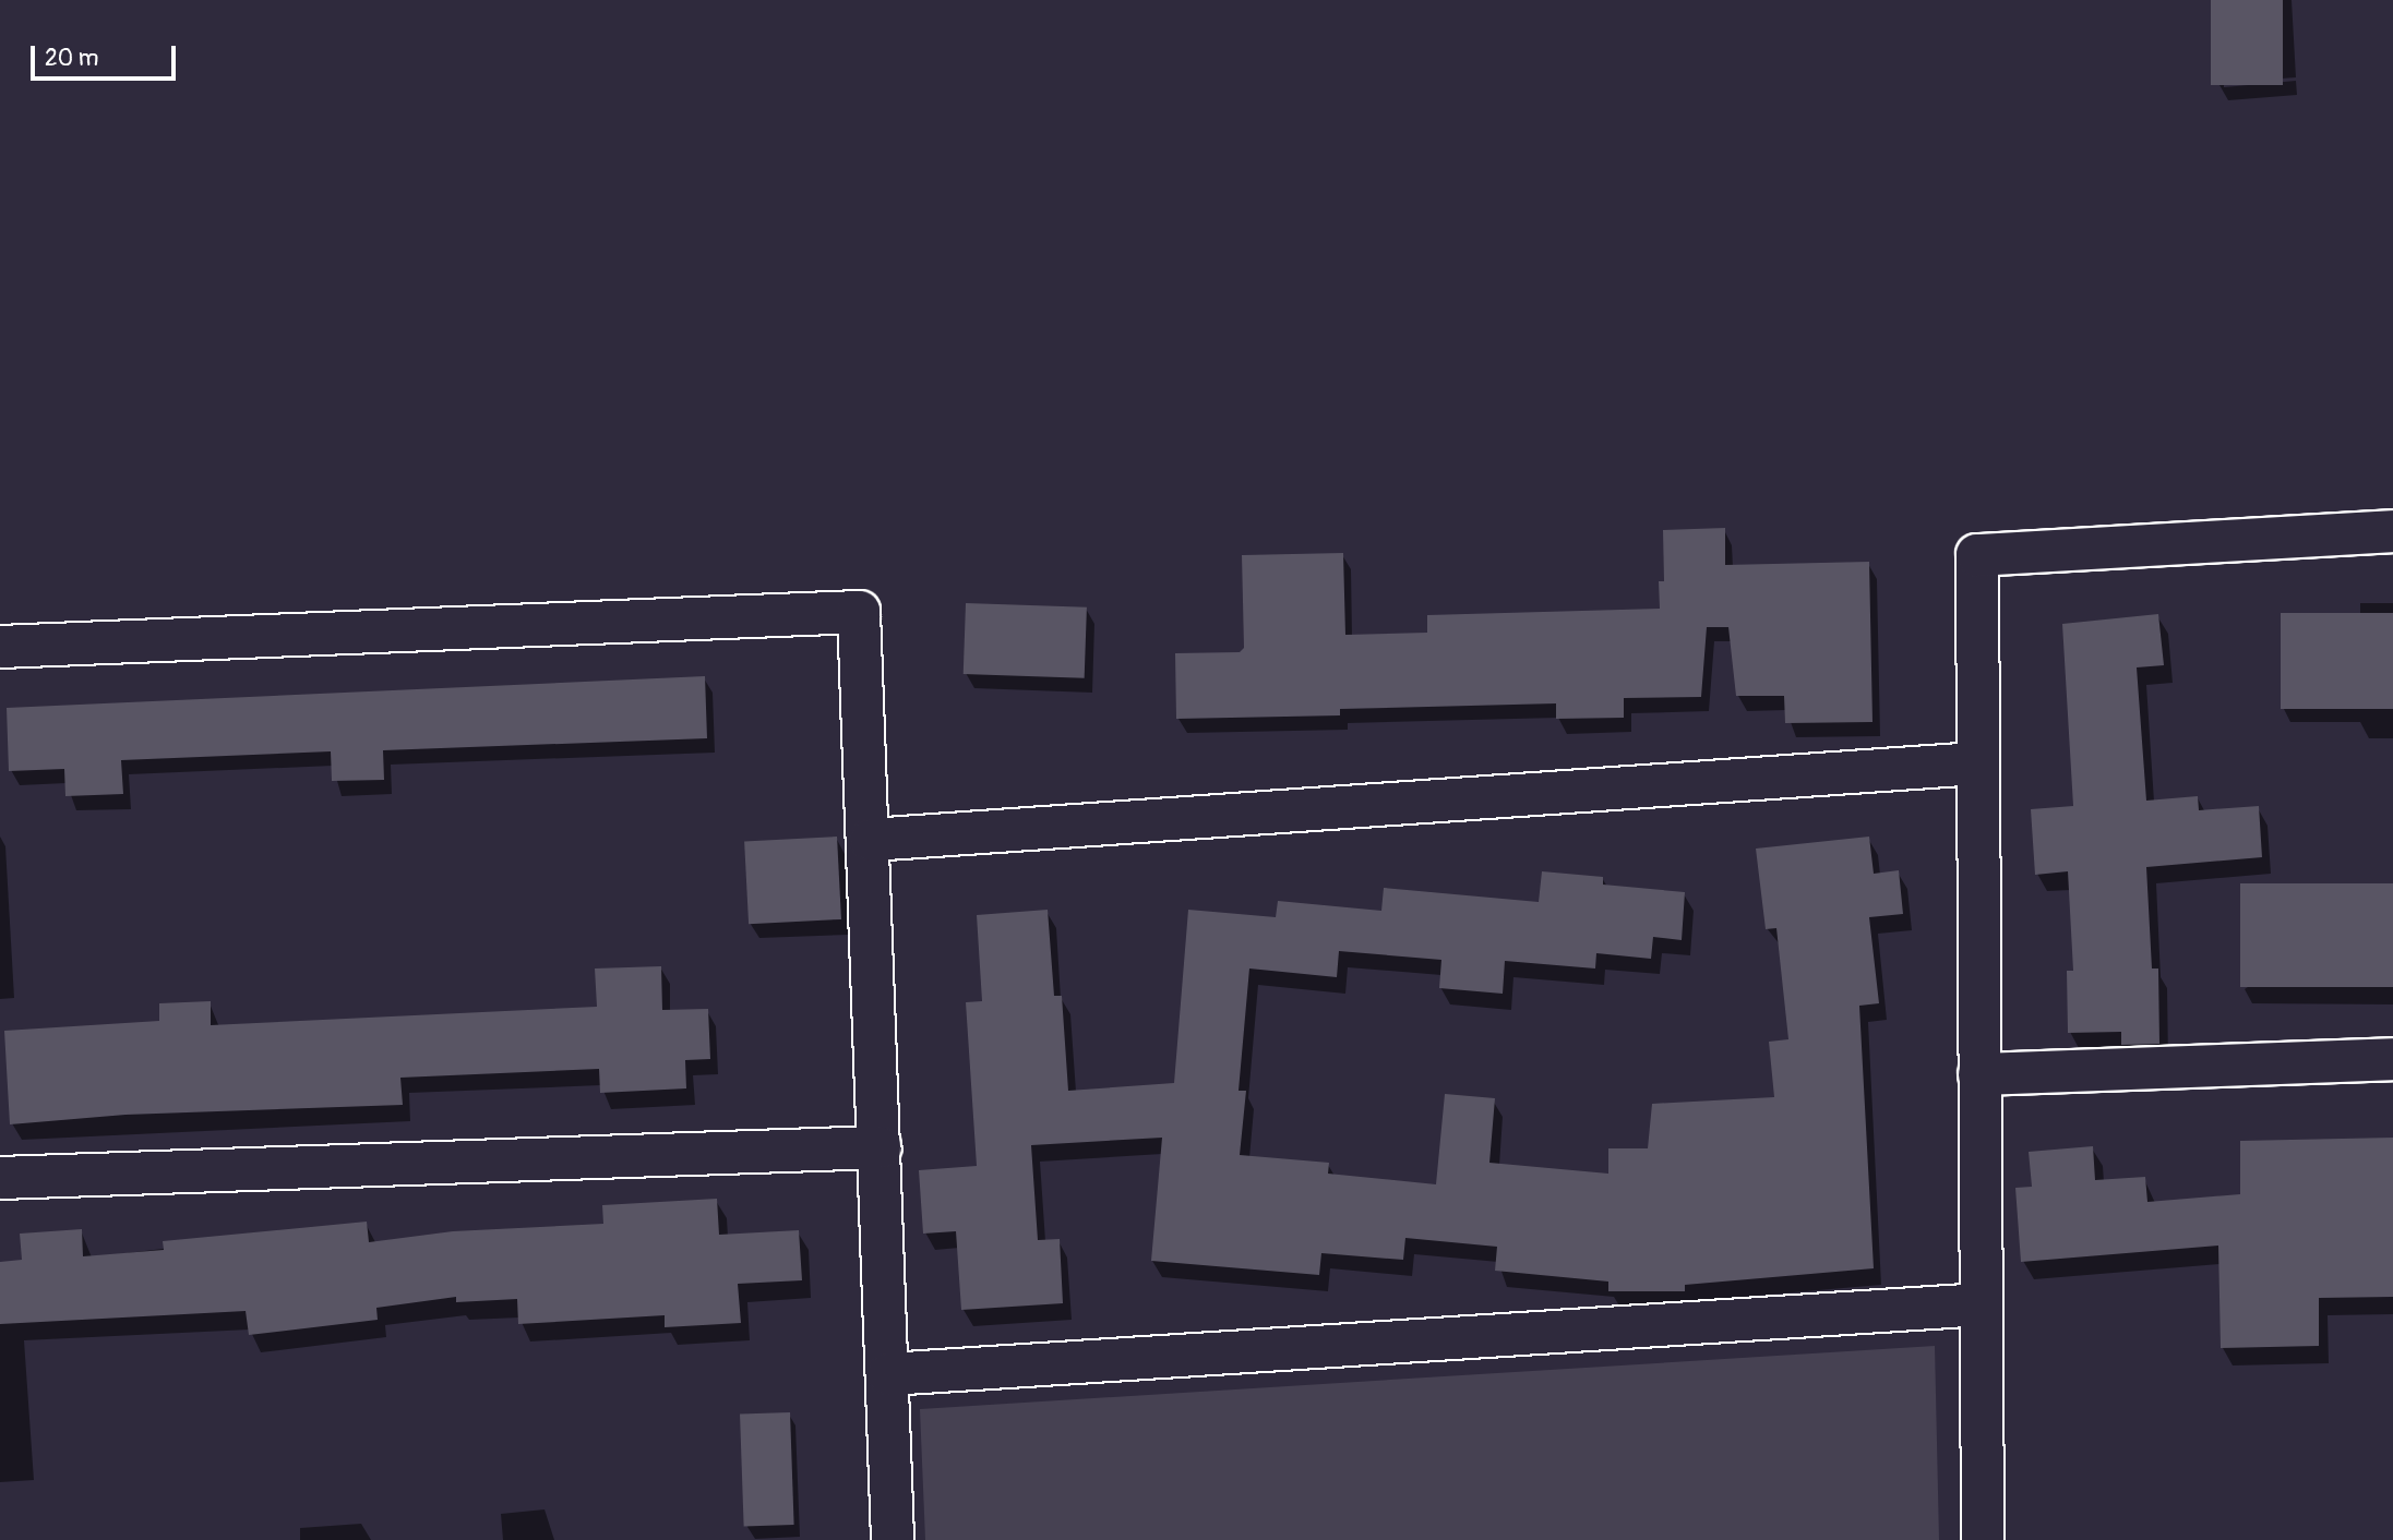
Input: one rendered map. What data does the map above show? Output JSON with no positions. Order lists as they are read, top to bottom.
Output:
{
  "scale_bar": "20 m"
}
